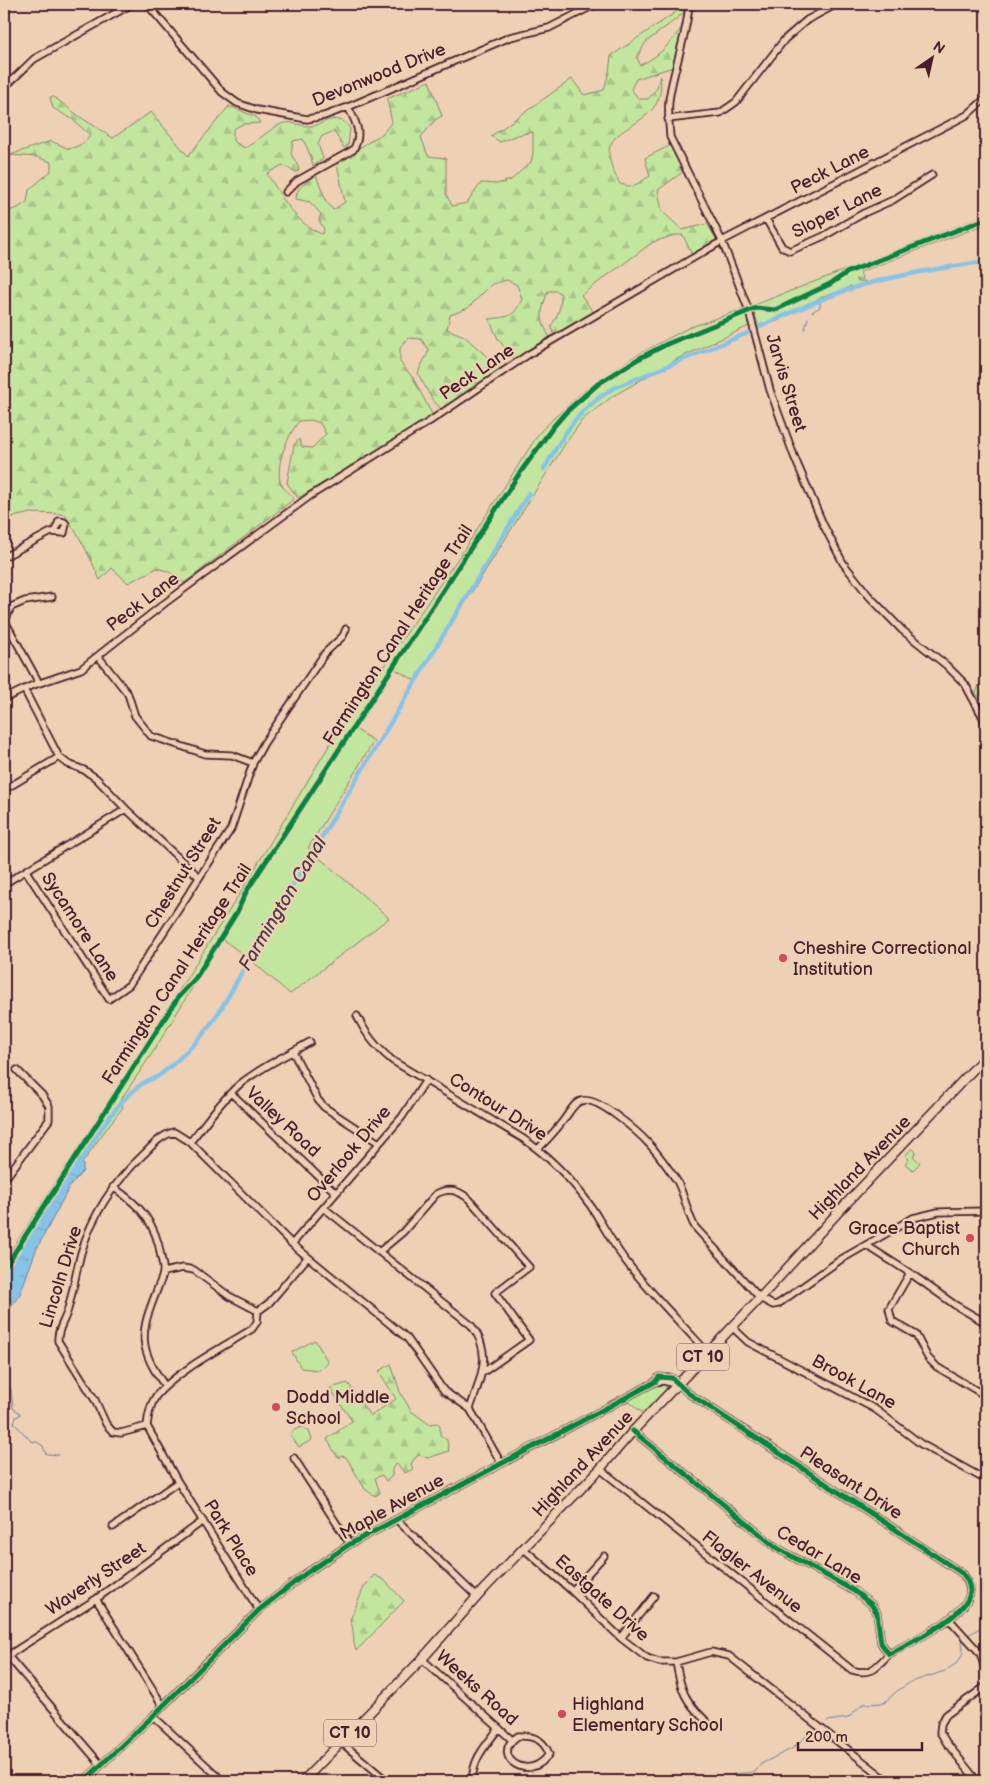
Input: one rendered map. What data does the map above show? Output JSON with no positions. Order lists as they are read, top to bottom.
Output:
{
  "streets": {
    "highway": ["Highland Avenue", "CT 10"],
    "street": [
      "Devonwood Drive",
      "Peck Lane",
      "Sloper Lane",
      "Jarvis Street",
      "Chestnut Street",
      "Sycamore Lane",
      "Contour Drive",
      "Valley Road",
      "Overlook Drive",
      "Lincoln Drive",
      "Brook Lane",
      "Pleasant Drive",
      "Maple Avenue",
      "Park Place",
      "Cedar Lane",
      "Flagler Avenue",
      "Waverly Street",
      "Eastgate Drive",
      "Weeks Road"
    ],
    "cycle path": ["Farmington Canal Heritage Trail"]
  },
  "crossings": [
    ["Peck Lane", "Sloper Lane"],
    ["Peck Lane", "Jarvis Street"],
    ["Chestnut Street", "Sycamore Lane"],
    ["Contour Drive", "Overlook Drive"],
    ["Contour Drive", "Highland Avenue"],
    ["Valley Road", "Overlook Drive"],
    ["Highland Avenue", "Brook Lane"],
    ["Highland Avenue", "Pleasant Drive"],
    ["Highland Avenue", "Maple Avenue"],
    ["Highland Avenue", "Cedar Lane"],
    ["Highland Avenue", "Flagler Avenue"],
    ["Highland Avenue", "Eastgate Drive"],
    ["Highland Avenue", "Weeks Road"],
    ["Lincoln Drive", "Park Place"],
    ["Pleasant Drive", "Maple Avenue"],
    ["Maple Avenue", "Park Place"],
    ["Park Place", "Waverly Street"],
    ["Cedar Lane", "Flagler Avenue"]
  ],
  "water": ["Farmington Canal"],
  "places": [
    "Cheshire Correctional Institution",
    "Grace Baptist Church",
    "Dodd Middle School",
    "Highland Elementary School"
  ],
  "scale_bar": "200 m",
  "north": "top right"
}
